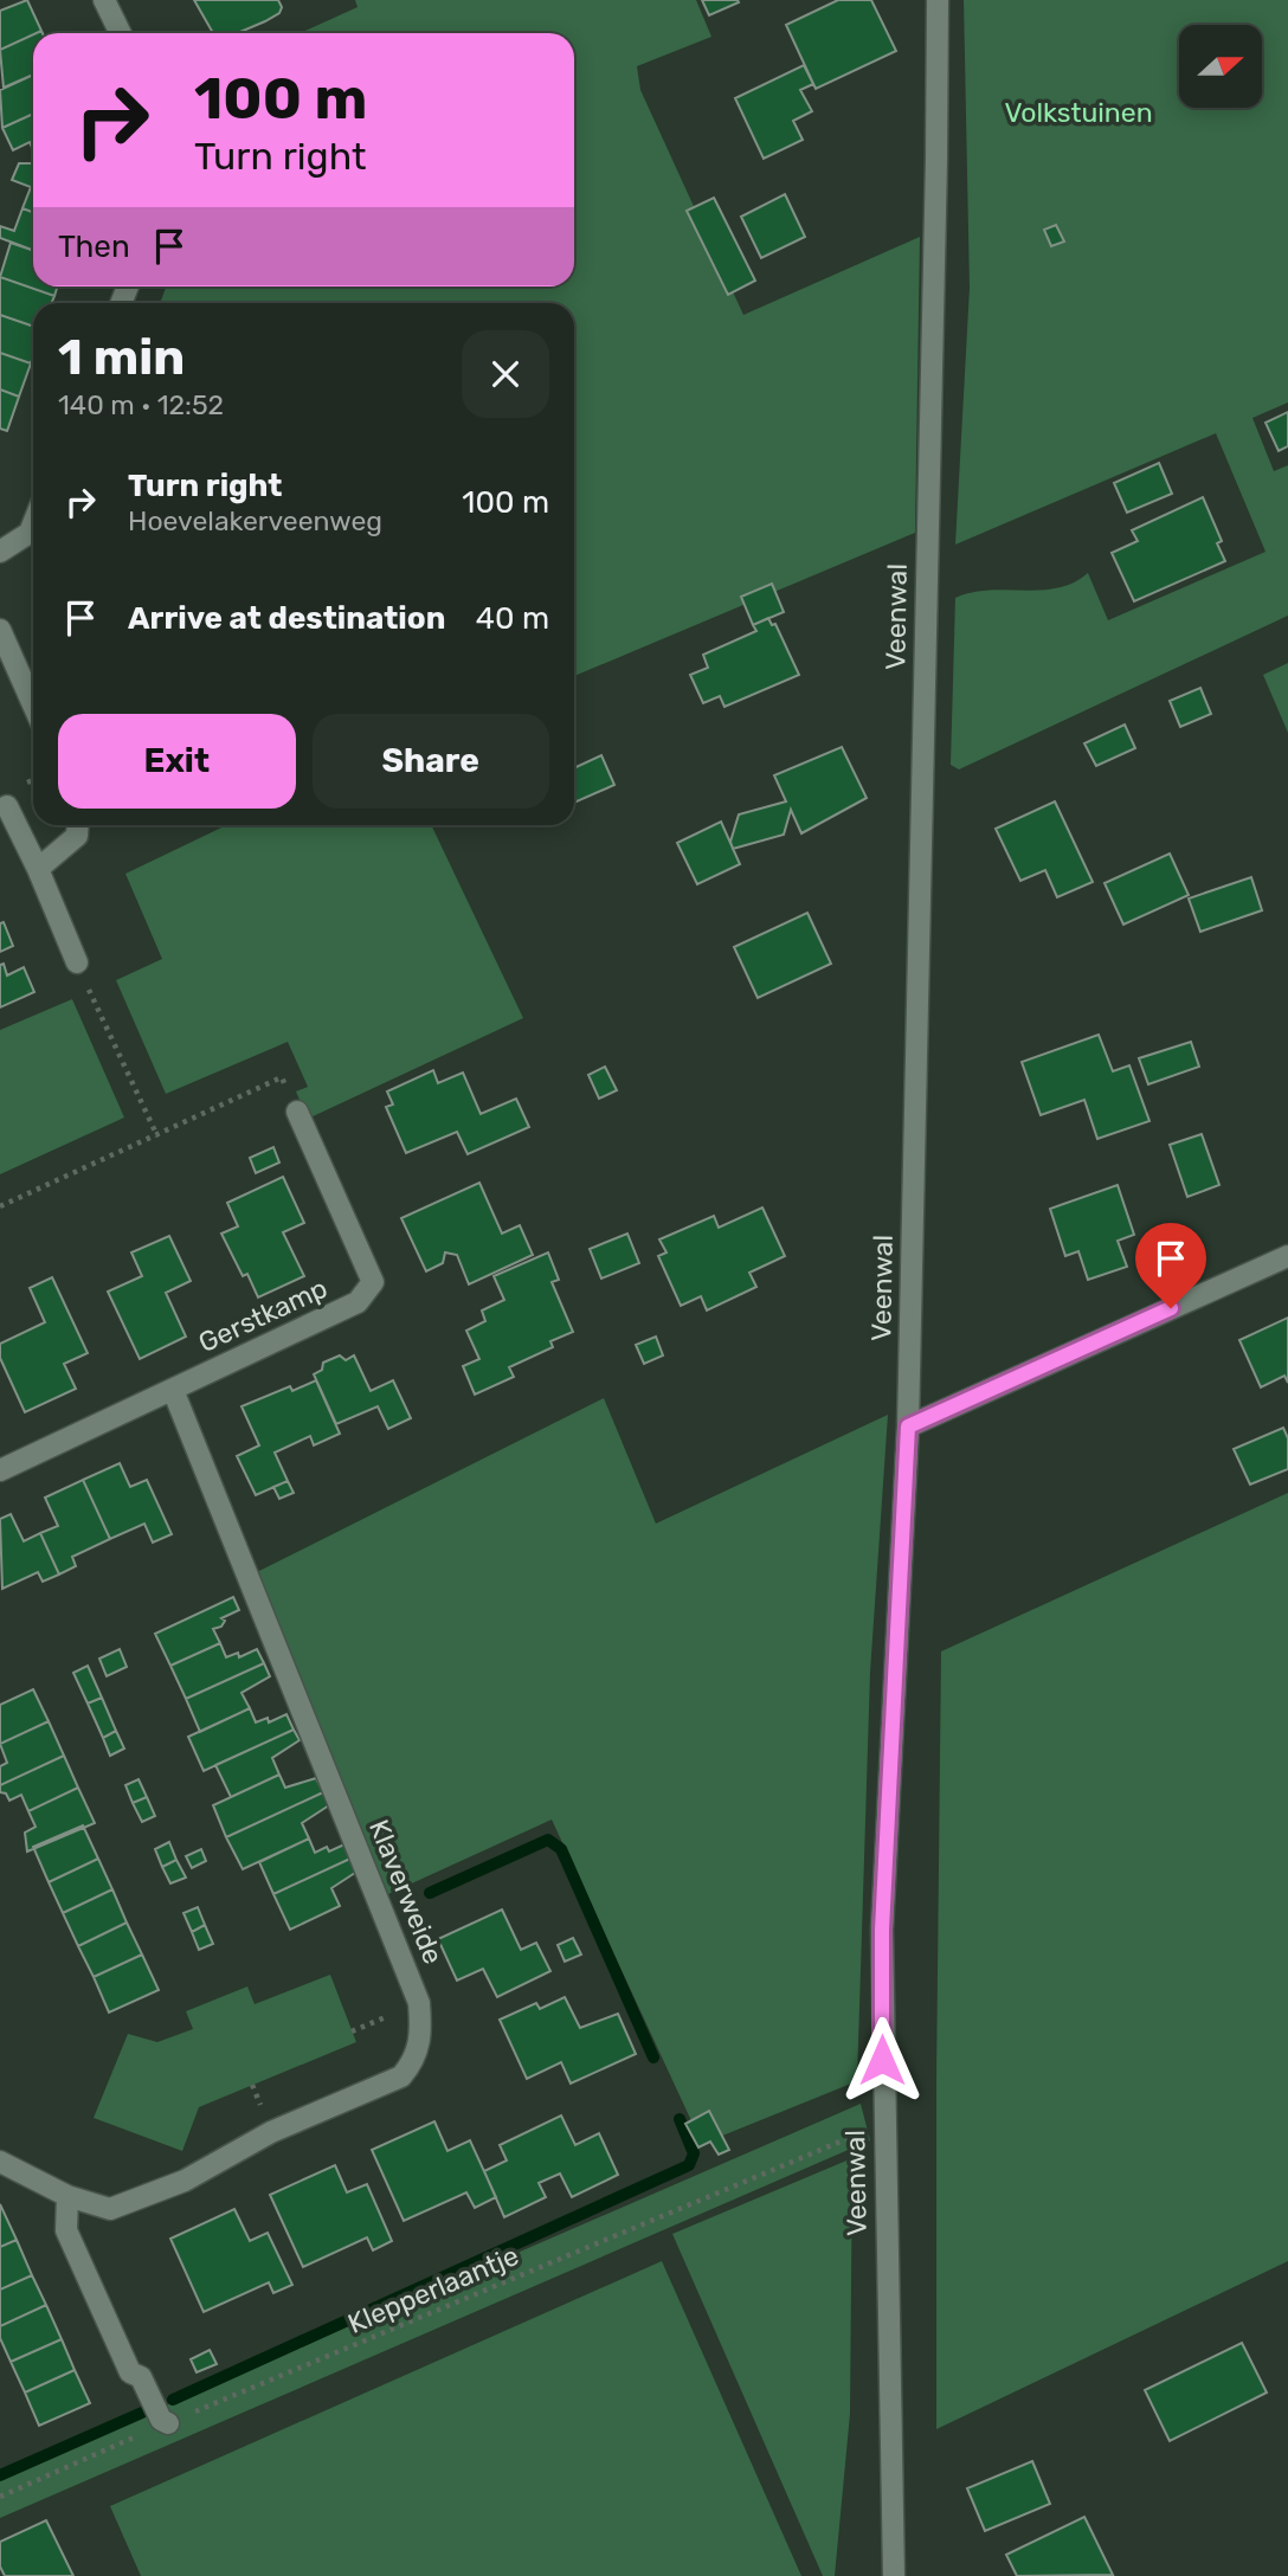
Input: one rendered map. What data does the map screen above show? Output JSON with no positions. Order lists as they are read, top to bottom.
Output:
{
  "streets": {
    "street": ["Veenwal", "Gerstkamp", "Klaverweide"],
    "path": ["Klepperlaantje"]
  },
  "crossings": [
    ["Veenwal", "Klepperlaantje"],
    ["Gerstkamp", "Klaverweide"]
  ],
  "parks": ["Volkstuinen"],
  "north": "right",
  "page": {
    "turn": ["100 m", "Turn right"],
    "then": "Then",
    "heading": ["1 min", "140 m · 12:52"],
    "list": [
      {
        "name": "Turn right",
        "note": "Hoevelakerveenweg",
        "value": "100 m"
      },
      {
        "name": "Arrive at destination",
        "value": "40 m"
      }
    ],
    "buttons": ["Exit", "Share"]
  }
}
